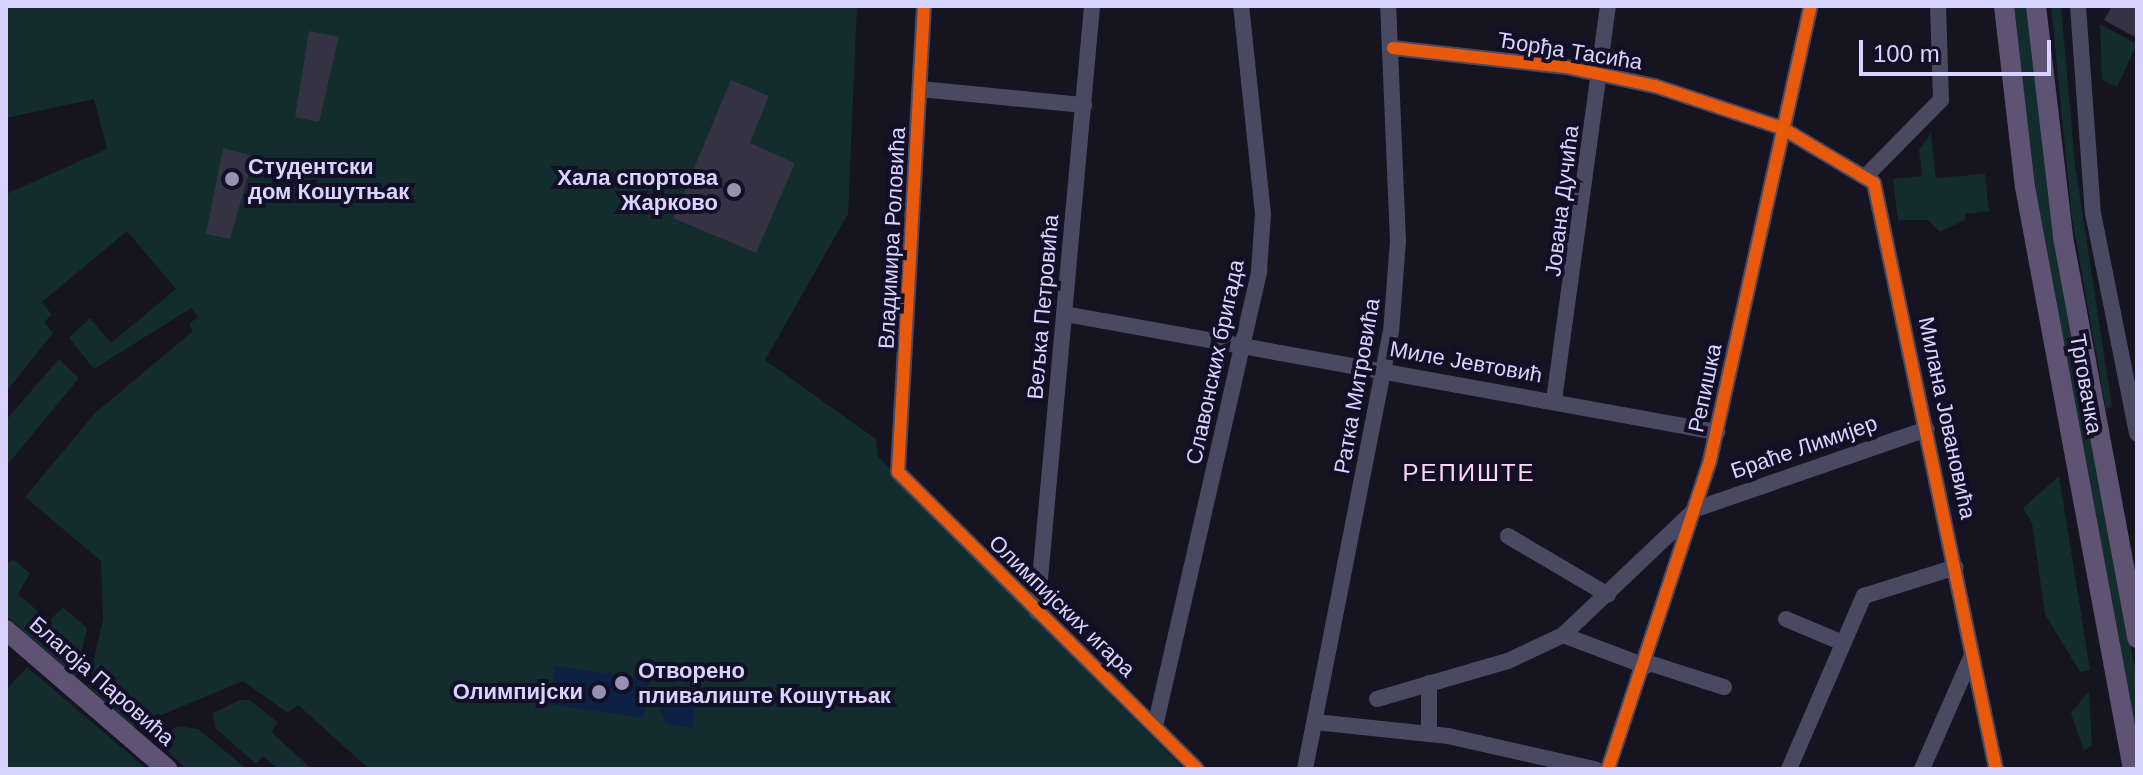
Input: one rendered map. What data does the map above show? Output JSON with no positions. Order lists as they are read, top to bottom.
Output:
{
  "streets": {
    "main road": ["Трговачка", "Благоја Паровића"],
    "street": [
      "Ђорђа Тасића",
      "Јована Дучића",
      "Владимира Роловића",
      "Вељка Петровића",
      "Славонских бригада",
      "Миле Јевтовић",
      "Ратка Митровића",
      "Репишка",
      "Милана Јовановића",
      "Браће Лимијер",
      "Олимпијских игара"
    ]
  },
  "crossings": [
    ["Ђорђа Тасића", "Јована Дучића"],
    ["Ђорђа Тасића", "Ратка Митровића"],
    ["Ђорђа Тасића", "Репишка"],
    ["Јована Дучића", "Миле Јевтовић"],
    ["Владимира Роловића", "Олимпијских игара"],
    ["Вељка Петровића", "Миле Јевтовић"],
    ["Вељка Петровића", "Олимпијских игара"],
    ["Славонских бригада", "Миле Јевтовић"],
    ["Славонских бригада", "Олимпијских игара"],
    ["Миле Јевтовић", "Ратка Митровића"],
    ["Миле Јевтовић", "Репишка"],
    ["Репишка", "Браће Лимијер"],
    ["Милана Јовановића", "Браће Лимијер"]
  ],
  "districts": ["РЕПИШТЕ"],
  "places": [
    "Студентски дом Кошутњак",
    "Хала спортова Жарково",
    "Отворено пливалиште Кошутњак",
    "Олимпијски"
  ],
  "scale_bar": "100 m"
}
